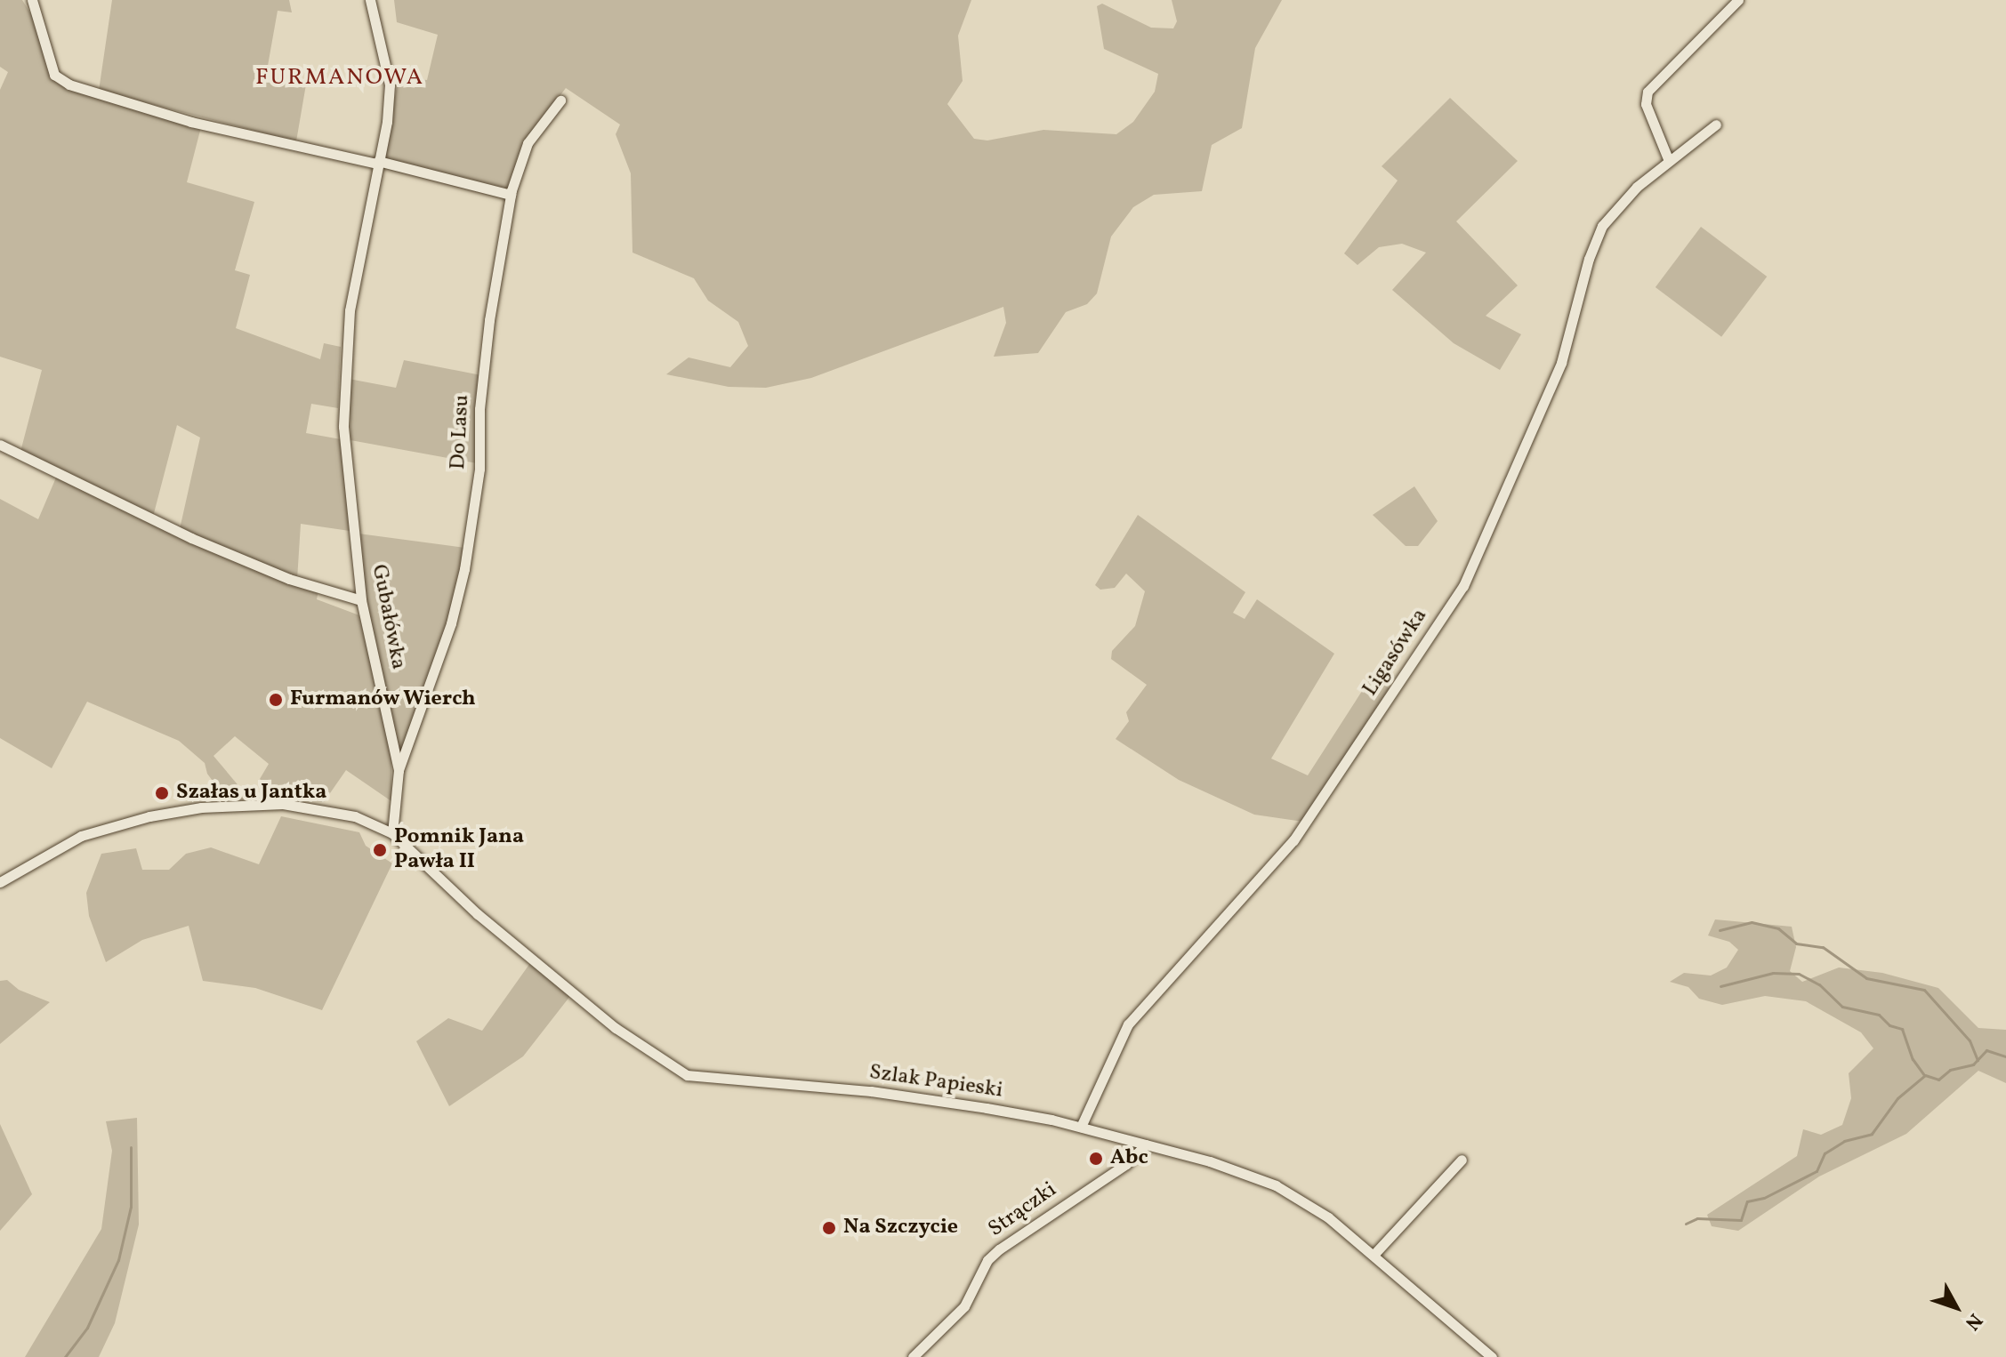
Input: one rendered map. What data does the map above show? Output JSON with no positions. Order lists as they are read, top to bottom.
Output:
{
  "streets": {
    "street": [
      "Do Lasu",
      "Gubałówka",
      "Ligasówka",
      "Szlak Papieski",
      "Strączki"
    ]
  },
  "crossings": [
    ["Do Lasu", "Gubałówka"],
    ["Gubałówka", "Szlak Papieski"],
    ["Ligasówka", "Szlak Papieski"],
    ["Szlak Papieski", "Strączki"]
  ],
  "districts": ["FURMANOWA"],
  "places": [
    "Furmanów Wierch",
    "Szałas u Jantka",
    "Pomnik Jana Pawła II",
    "Abc",
    "Na Szczycie"
  ],
  "north": "bottom right"
}
